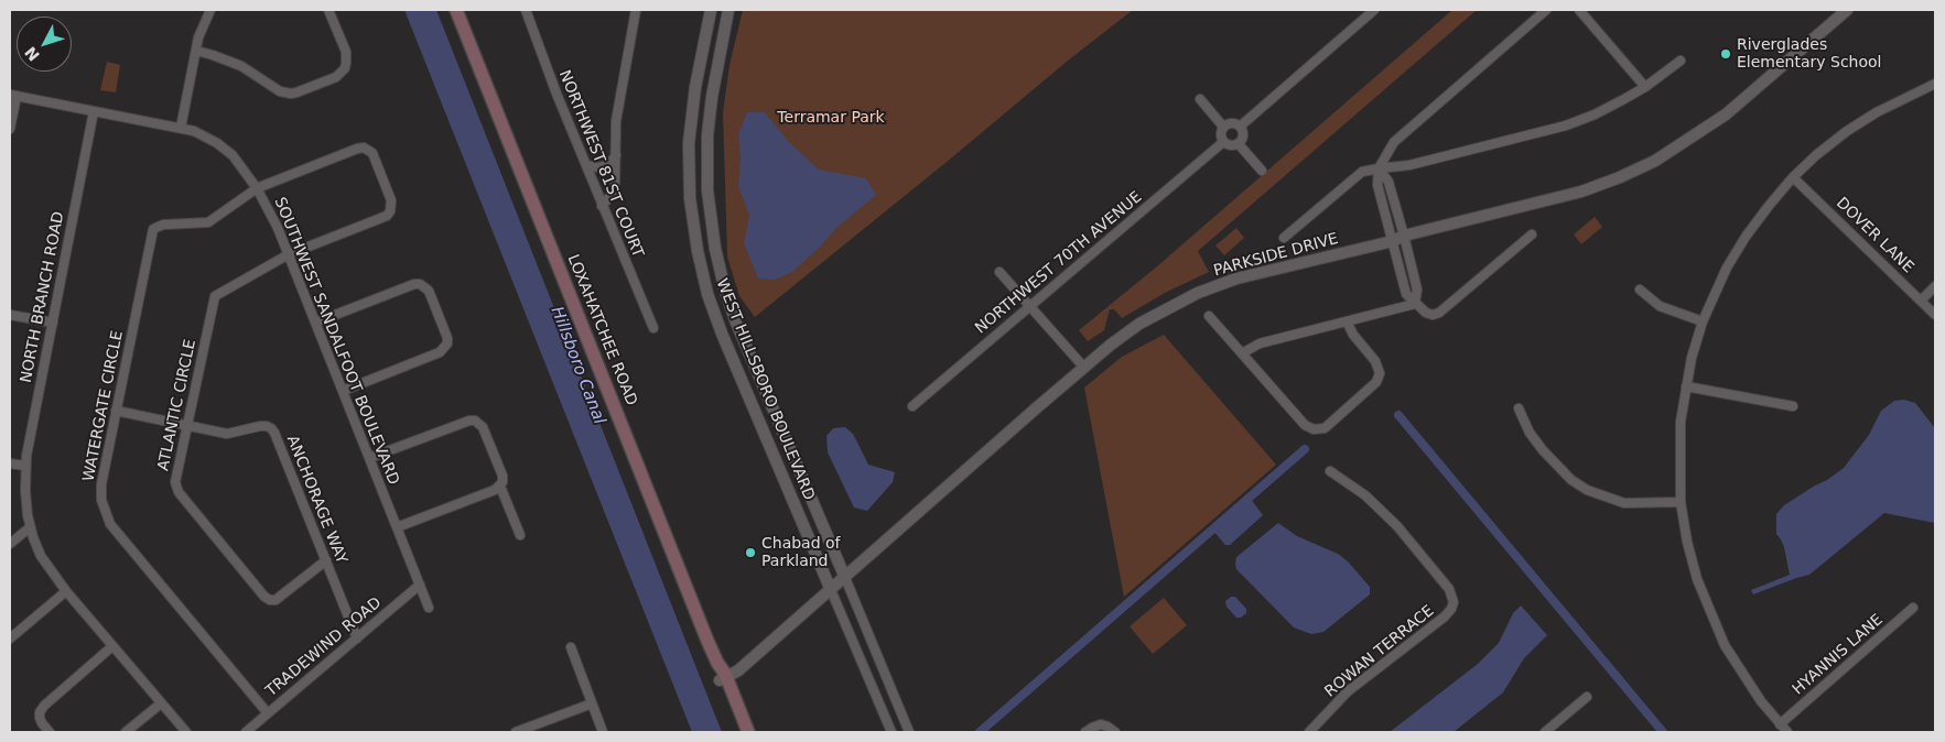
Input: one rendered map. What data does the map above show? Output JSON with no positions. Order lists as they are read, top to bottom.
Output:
{
  "streets": {
    "main road": ["LOXAHATCHEE ROAD"],
    "street": [
      "NORTHWEST 81ST COURT",
      "DOVER LANE",
      "PARKSIDE DRIVE",
      "NORTHWEST 70TH AVENUE",
      "NORTH BRANCH ROAD",
      "SOUTHWEST SANDALFOOT BOULEVARD",
      "WEST HILLSBORO BOULEVARD",
      "ATLANTIC CIRCLE",
      "WATERGATE CIRCLE",
      "ANCHORAGE WAY",
      "TRADEWIND ROAD",
      "ROWAN TERRACE",
      "HYANNIS LANE"
    ]
  },
  "crossings": [
    ["PARKSIDE DRIVE", "LOXAHATCHEE ROAD"],
    ["PARKSIDE DRIVE", "WEST HILLSBORO BOULEVARD"],
    ["NORTH BRANCH ROAD", "SOUTHWEST SANDALFOOT BOULEVARD"],
    ["SOUTHWEST SANDALFOOT BOULEVARD", "ATLANTIC CIRCLE"],
    ["SOUTHWEST SANDALFOOT BOULEVARD", "WATERGATE CIRCLE"],
    ["SOUTHWEST SANDALFOOT BOULEVARD", "TRADEWIND ROAD"],
    ["ATLANTIC CIRCLE", "WATERGATE CIRCLE"],
    ["ATLANTIC CIRCLE", "ANCHORAGE WAY"],
    ["WATERGATE CIRCLE", "ANCHORAGE WAY"],
    ["WATERGATE CIRCLE", "TRADEWIND ROAD"],
    ["ANCHORAGE WAY", "TRADEWIND ROAD"]
  ],
  "water": ["Hillsboro Canal"],
  "parks": ["Terramar Park"],
  "places": ["Riverglades Elementary School", "Chabad of Parkland"],
  "north": "bottom left"
}
